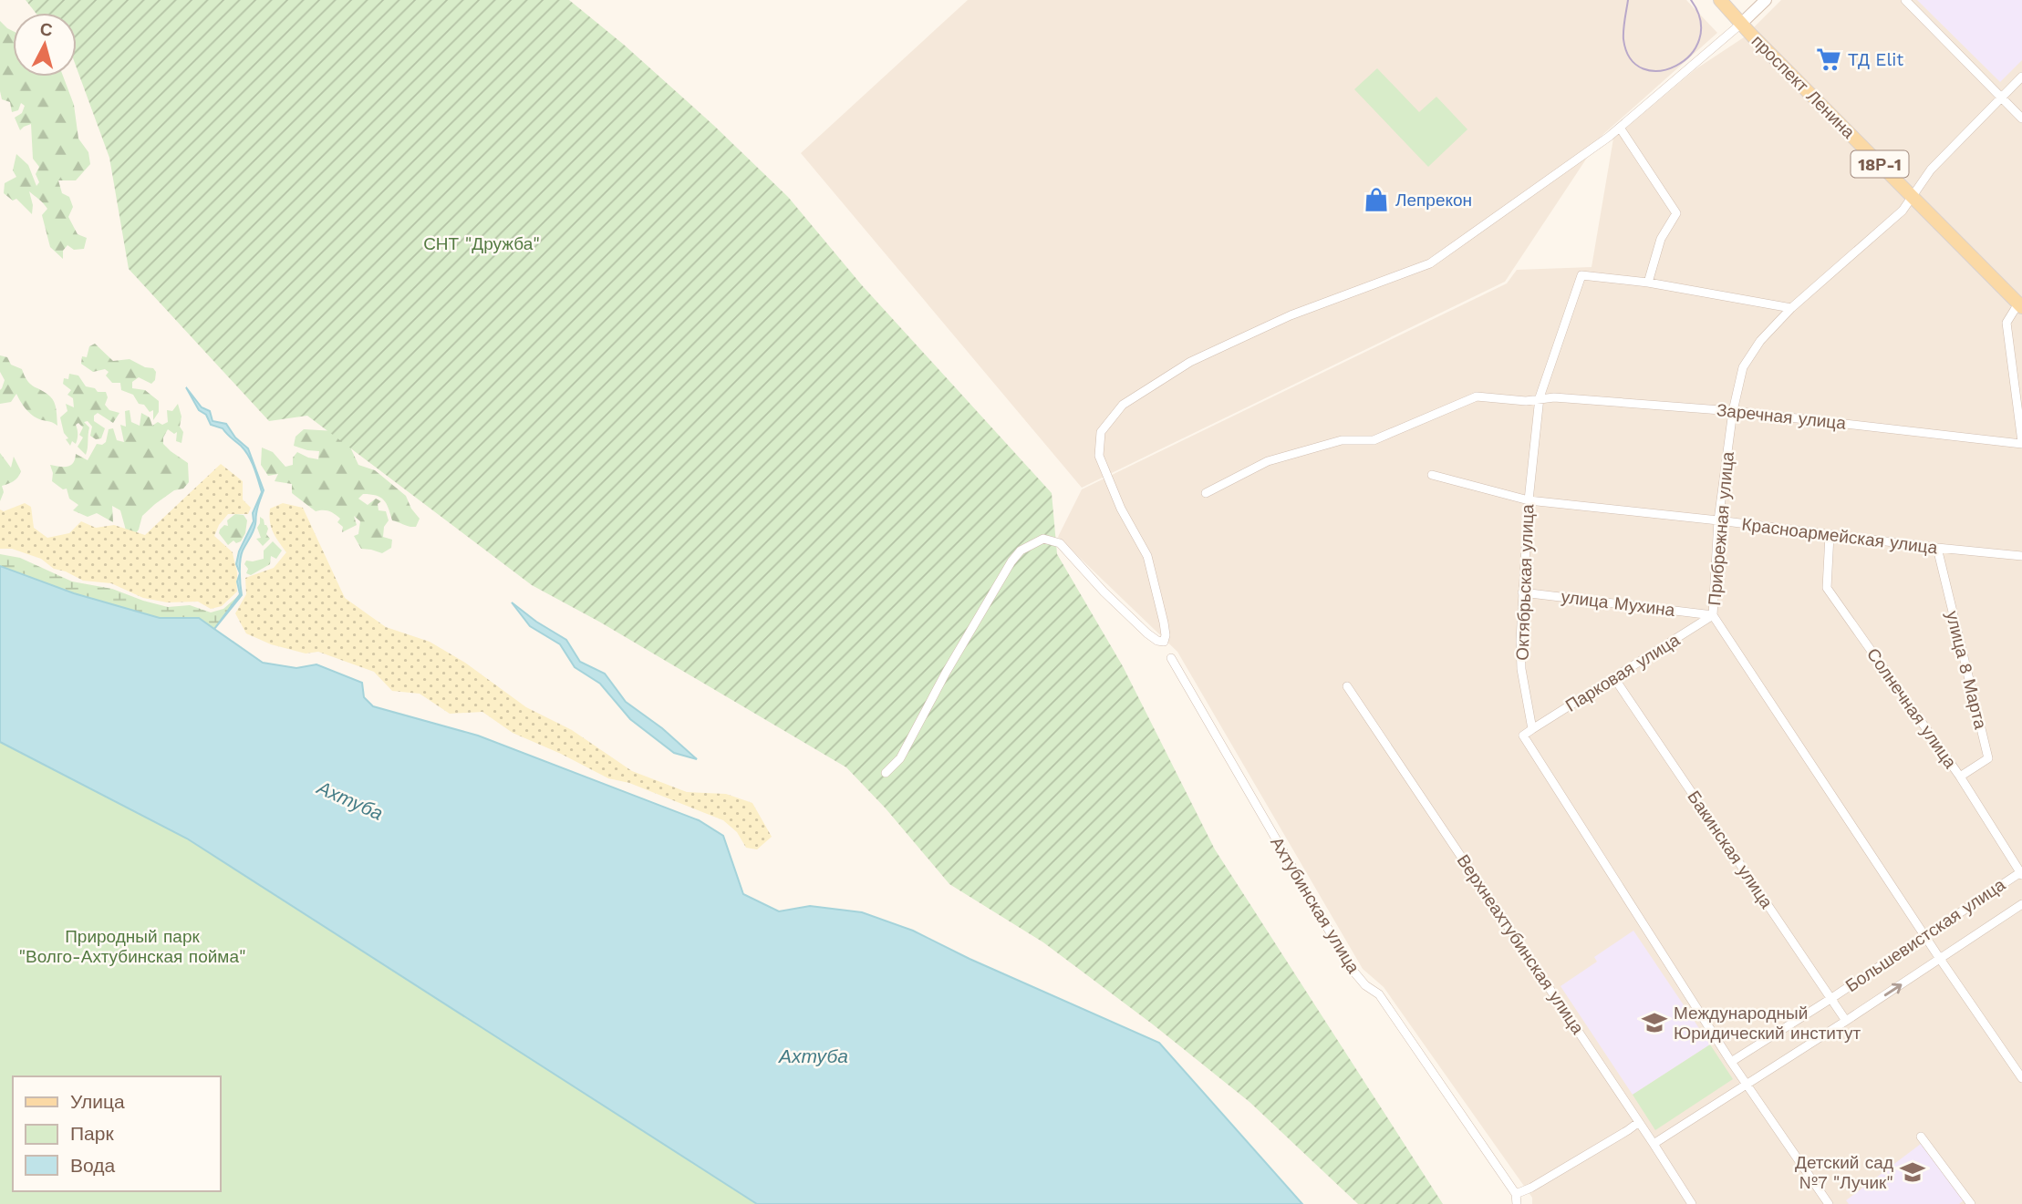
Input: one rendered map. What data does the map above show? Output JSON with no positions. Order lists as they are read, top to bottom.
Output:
{
  "streets": {
    "main road": ["проспект Ленина", "18Р-1"],
    "street": [
      "Заречная улица",
      "Прибрежная улица",
      "Красноармейская улица",
      "Октябрьская улица",
      "улица Мухина",
      "улица 8 Марта",
      "Парковая улица",
      "Солнечная улица",
      "Бакинская улица",
      "Ахтубинская улица",
      "Большевистская улица",
      "Верхнеахтубинская улица"
    ]
  },
  "crossings": [
    ["проспект Ленина", "Прибрежная улица"],
    ["Заречная улица", "Прибрежная улица"],
    ["Заречная улица", "Октябрьская улица"],
    ["Прибрежная улица", "Красноармейская улица"],
    ["Прибрежная улица", "Октябрьская улица"],
    ["Прибрежная улица", "улица Мухина"],
    ["Прибрежная улица", "Парковая улица"],
    ["Прибрежная улица", "Большевистская улица"],
    ["Красноармейская улица", "Октябрьская улица"],
    ["Красноармейская улица", "улица 8 Марта"],
    ["Красноармейская улица", "Солнечная улица"],
    ["Октябрьская улица", "улица Мухина"],
    ["Октябрьская улица", "Парковая улица"],
    ["Октябрьская улица", "Большевистская улица"],
    ["улица Мухина", "Парковая улица"],
    ["улица 8 Марта", "Солнечная улица"],
    ["Парковая улица", "Бакинская улица"],
    ["Солнечная улица", "Большевистская улица"],
    ["Бакинская улица", "Большевистская улица"],
    ["Большевистская улица", "Верхнеахтубинская улица"]
  ],
  "water": ["Ахтуба"],
  "parks": ["СНТ \"Дружба\"", "Природный парк \"Волго-Ахтубинская пойма\""],
  "places": {
    "supermarket": ["ТД Elit"],
    "shop": ["Лепрекон"],
    "school or university": ["Международный Юридический институт", "Детский сад №7 \"Лучик\""]
  },
  "legend": ["Улица", "Парк", "Вода"],
  "north": "top"
}
